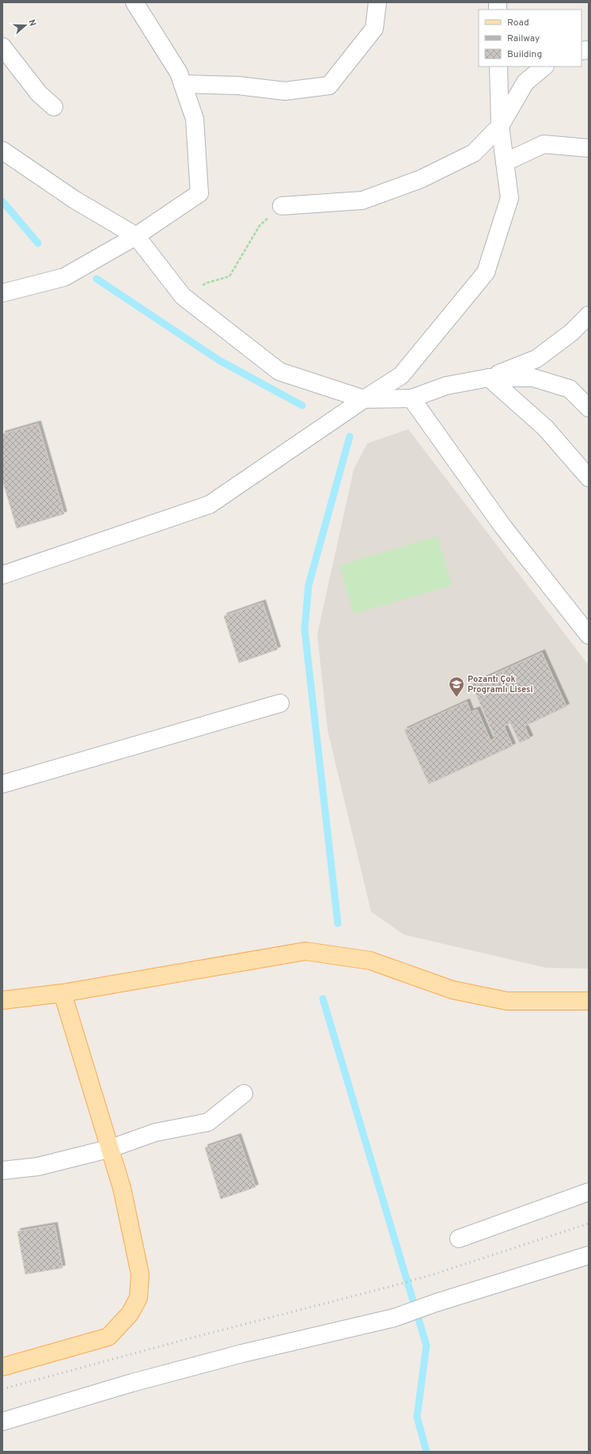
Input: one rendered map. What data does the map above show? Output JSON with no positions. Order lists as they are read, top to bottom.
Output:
{
  "places": {
    "school or university": ["Pozantı Çok Programlı Lisesi"]
  },
  "legend": ["Road", "Railway", "Building"],
  "north": "right"
}
